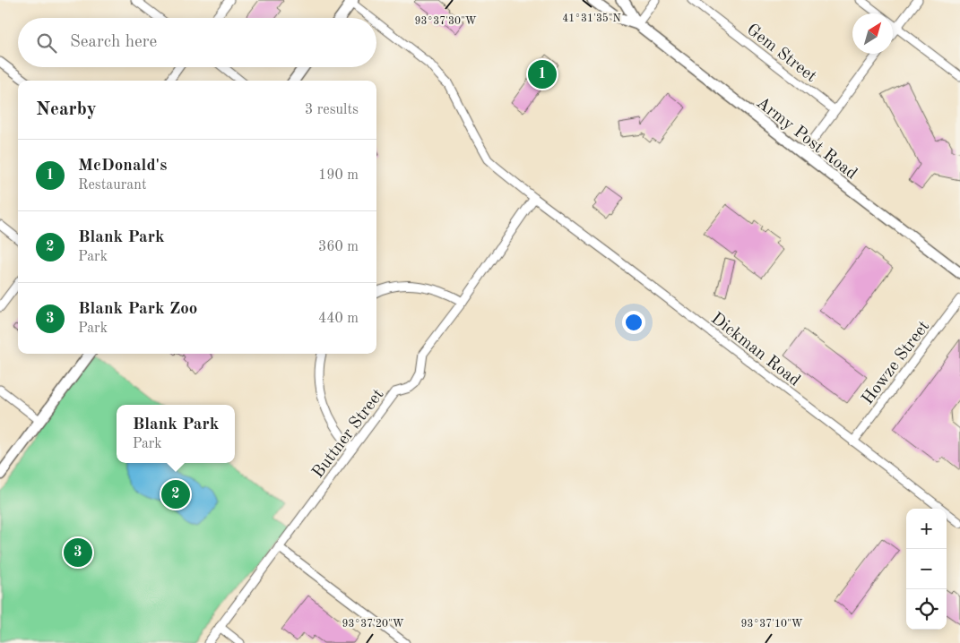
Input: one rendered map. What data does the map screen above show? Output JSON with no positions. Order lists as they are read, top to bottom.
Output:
{
  "streets": {
    "main road": ["Army Post Road"],
    "street": [
      "Gem Street",
      "Dickman Road",
      "Howze Street",
      "Buttner Street"
    ]
  },
  "crossings": [
    ["Dickman Road", "Howze Street"],
    ["Dickman Road", "Buttner Street"]
  ],
  "north": "top right",
  "page": {
    "search": "Search here",
    "pins": ["1", "2", "3"],
    "heading": ["Nearby", "3 results"],
    "list": [
      {
        "mark": "1",
        "name": "McDonald's",
        "note": "Restaurant",
        "value": "190 m"
      },
      {
        "mark": "2",
        "name": "Blank Park",
        "note": "Park",
        "value": "360 m"
      },
      {
        "mark": "3",
        "name": "Blank Park Zoo",
        "note": "Park",
        "value": "440 m"
      }
    ],
    "popup": ["Blank Park", "Park"],
    "map_buttons": ["+", "−"]
  },
  "coordinates": [
    "41°31'35\"N",
    "93°37'30\"W",
    "93°37'20\"W",
    "93°37'10\"W"
  ]
}
